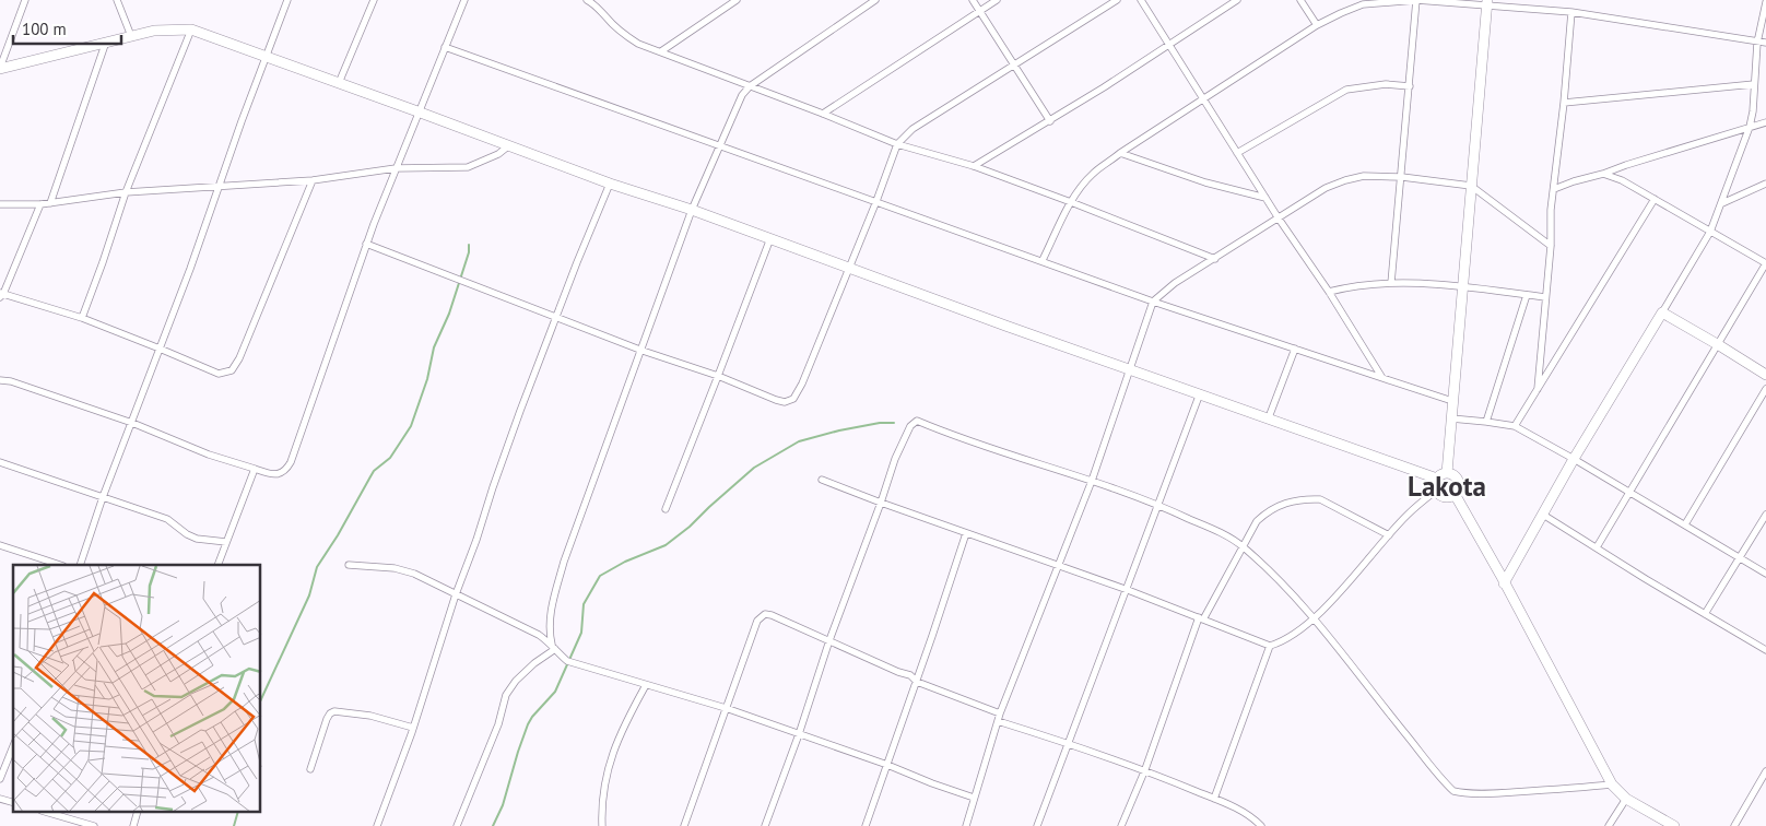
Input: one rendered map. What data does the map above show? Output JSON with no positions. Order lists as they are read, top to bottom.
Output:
{
  "districts": ["Lakota"],
  "scale_bar": "100 m"
}
